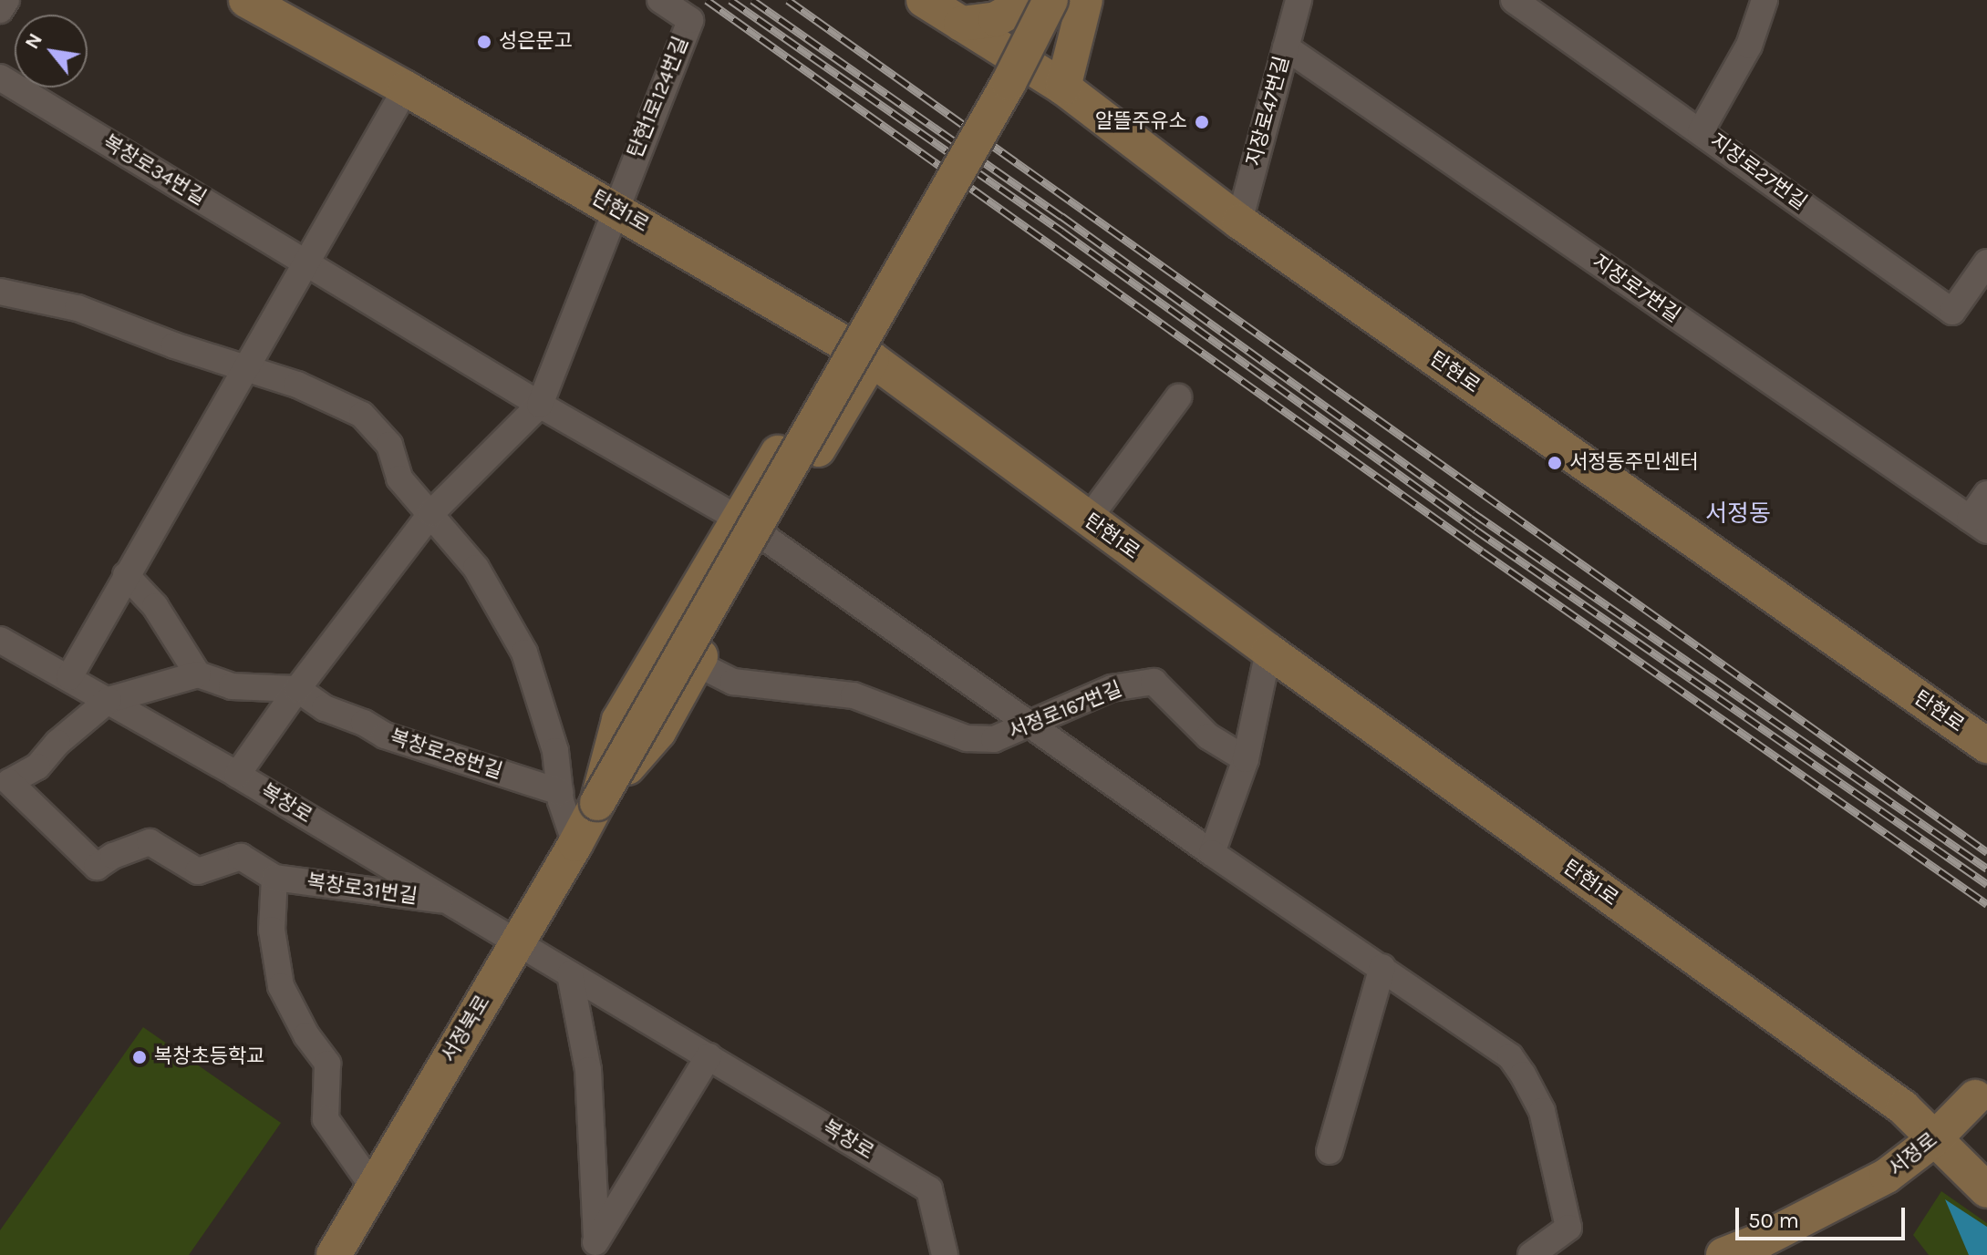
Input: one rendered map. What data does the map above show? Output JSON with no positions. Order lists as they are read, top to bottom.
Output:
{
  "streets": {
    "street": [
      "탄현1로124번길",
      "지장로47번길",
      "복창로34번길",
      "지장로27번길",
      "탄현1로",
      "지장로7번길",
      "탄현로",
      "서정로167번길",
      "복창로28번길",
      "복창로",
      "복창로31번길",
      "서정북로",
      "서정로"
    ]
  },
  "crossings": [
    ["탄현1로124번길", "탄현1로"],
    ["지장로47번길", "지장로7번길"],
    ["지장로47번길", "탄현로"],
    ["탄현1로", "서정로"],
    ["복창로", "복창로31번길"],
    ["복창로", "서정북로"]
  ],
  "districts": ["서정동"],
  "places": [
    "성은문고",
    "알뜰주유소",
    "서정동주민센터",
    "복창초등학교"
  ],
  "scale_bar": "50 m",
  "north": "top left"
}
